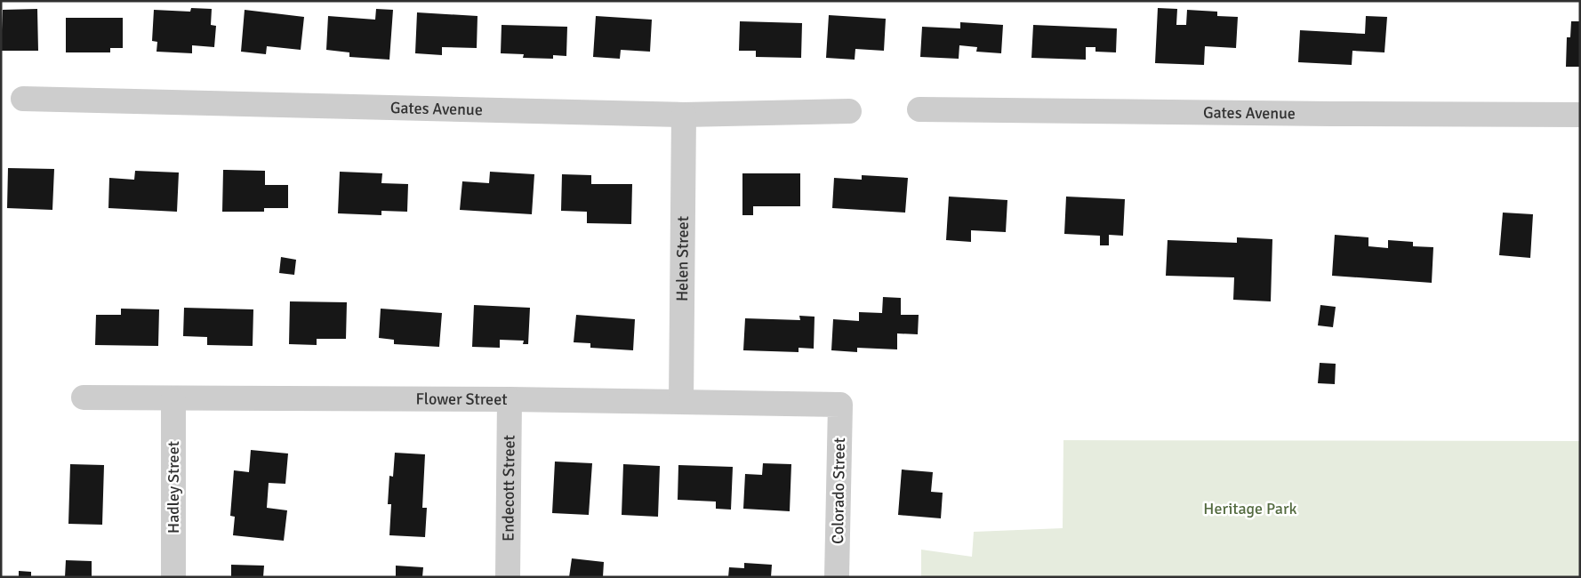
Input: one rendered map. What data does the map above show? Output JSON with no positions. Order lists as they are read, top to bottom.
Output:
{
  "streets": {
    "street": [
      "Gates Avenue",
      "Helen Street",
      "Flower Street",
      "Hadley Street",
      "Endecott Street",
      "Colorado Street"
    ]
  },
  "crossings": [
    ["Gates Avenue", "Helen Street"],
    ["Helen Street", "Flower Street"],
    ["Flower Street", "Hadley Street"],
    ["Flower Street", "Endecott Street"],
    ["Flower Street", "Colorado Street"]
  ],
  "parks": ["Heritage Park"]
}
